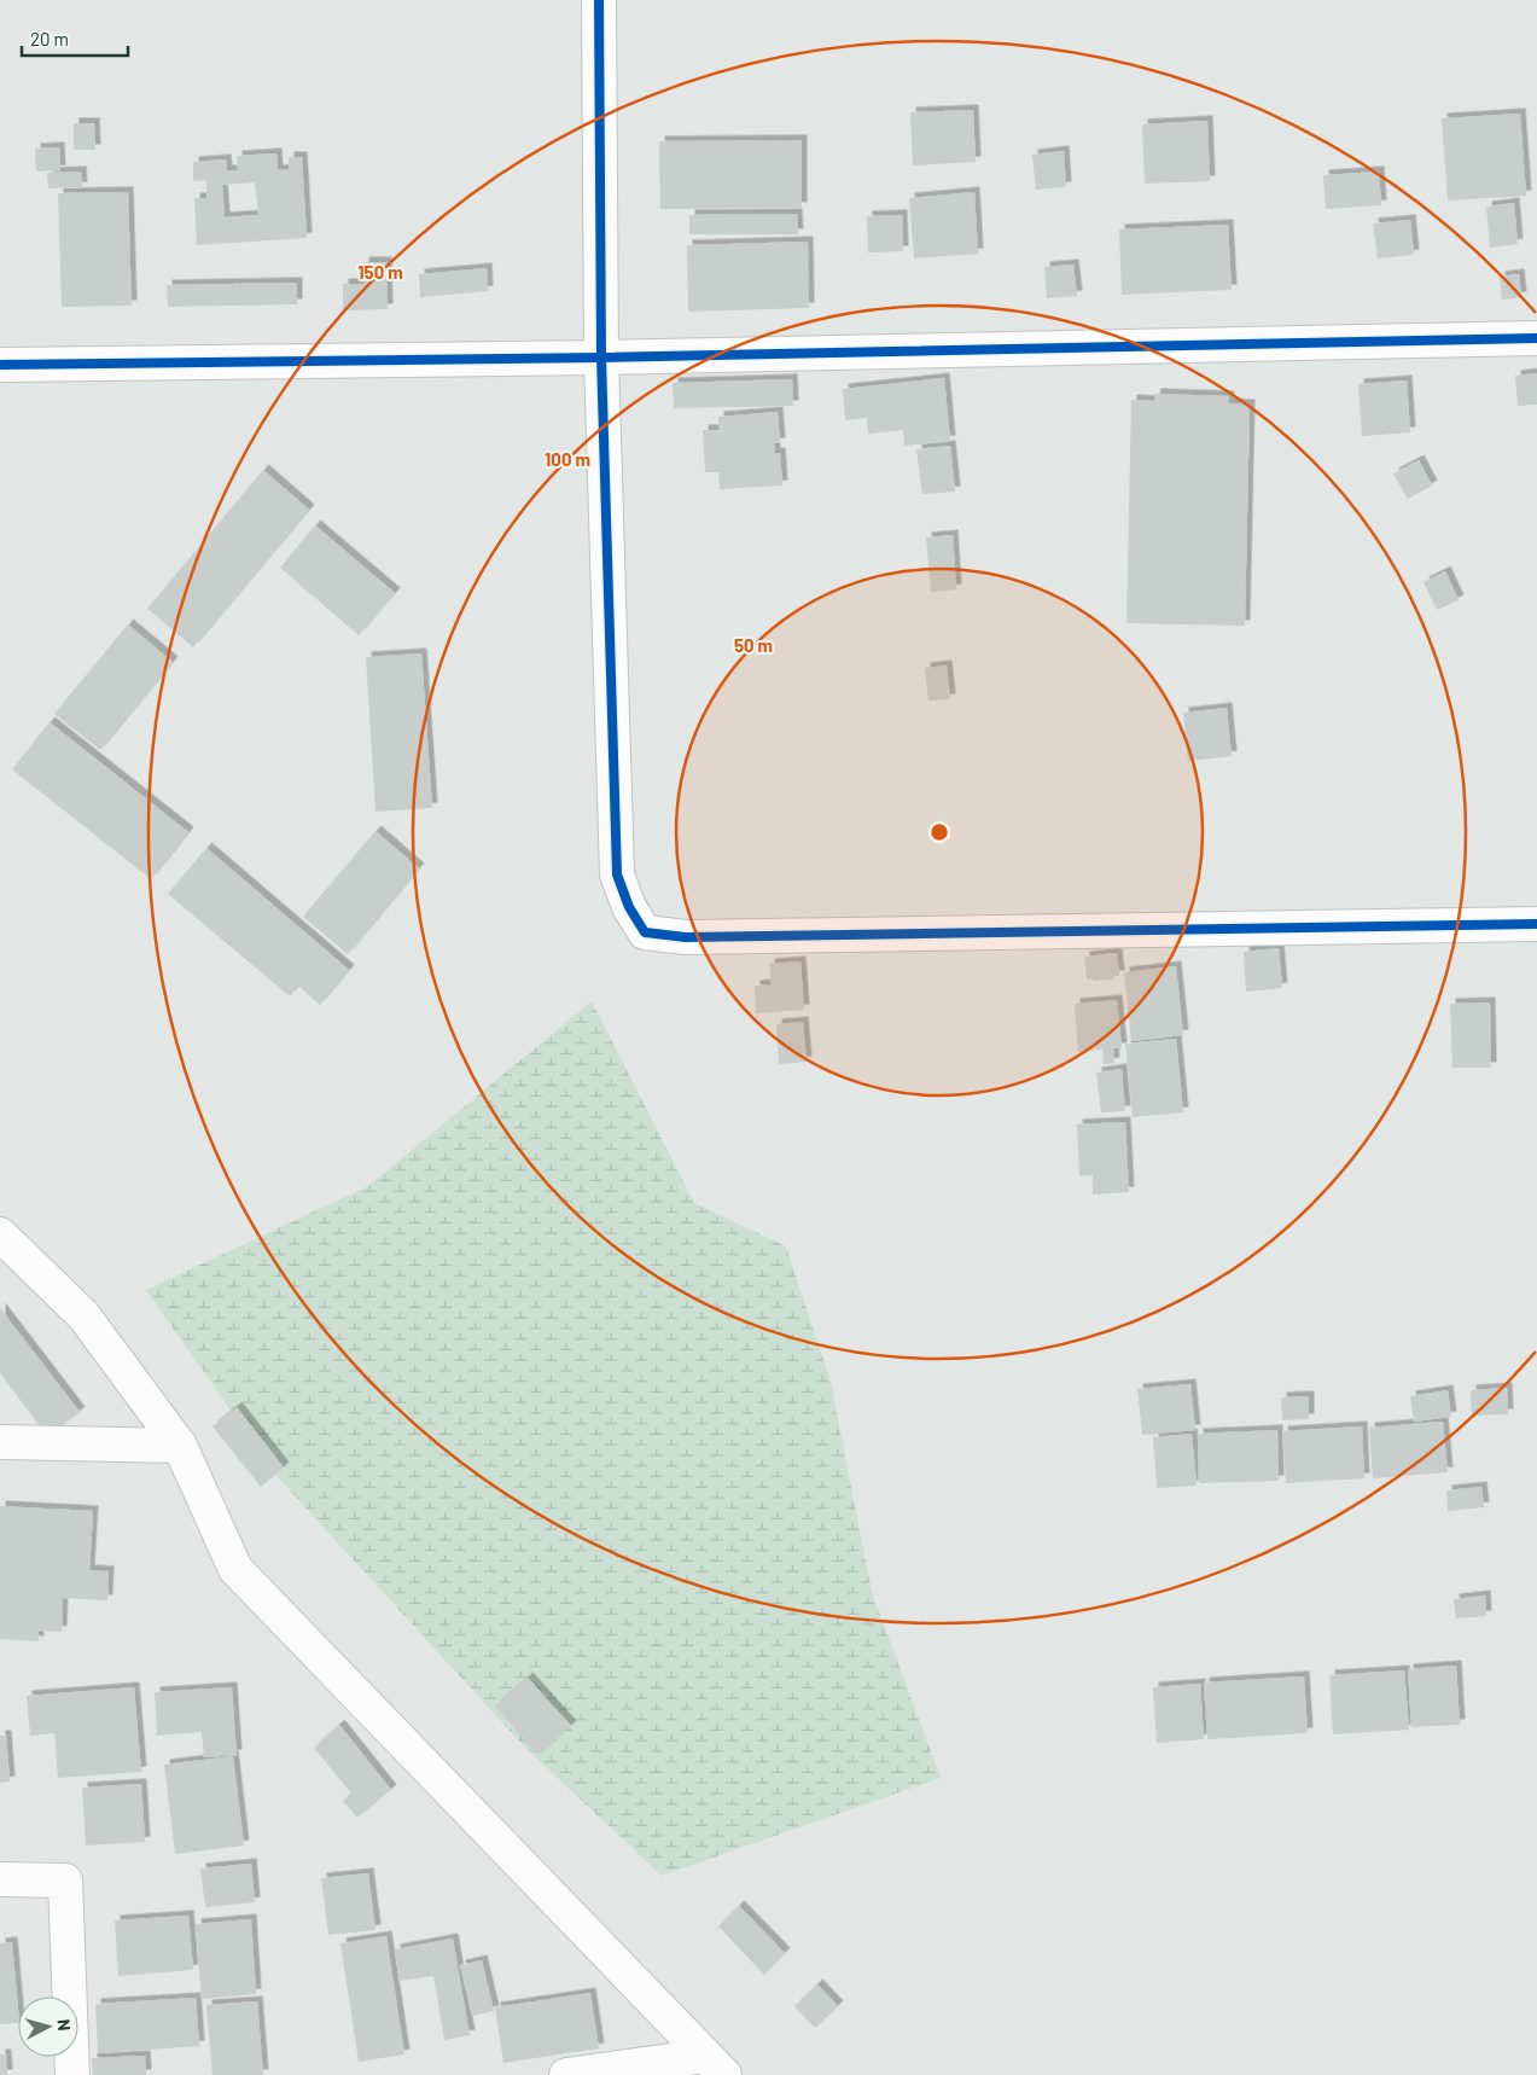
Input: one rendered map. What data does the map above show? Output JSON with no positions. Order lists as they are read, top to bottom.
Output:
{
  "scale_bar": "20 m",
  "north": "right",
  "rings": ["150 m", "100 m", "50 m"]
}
